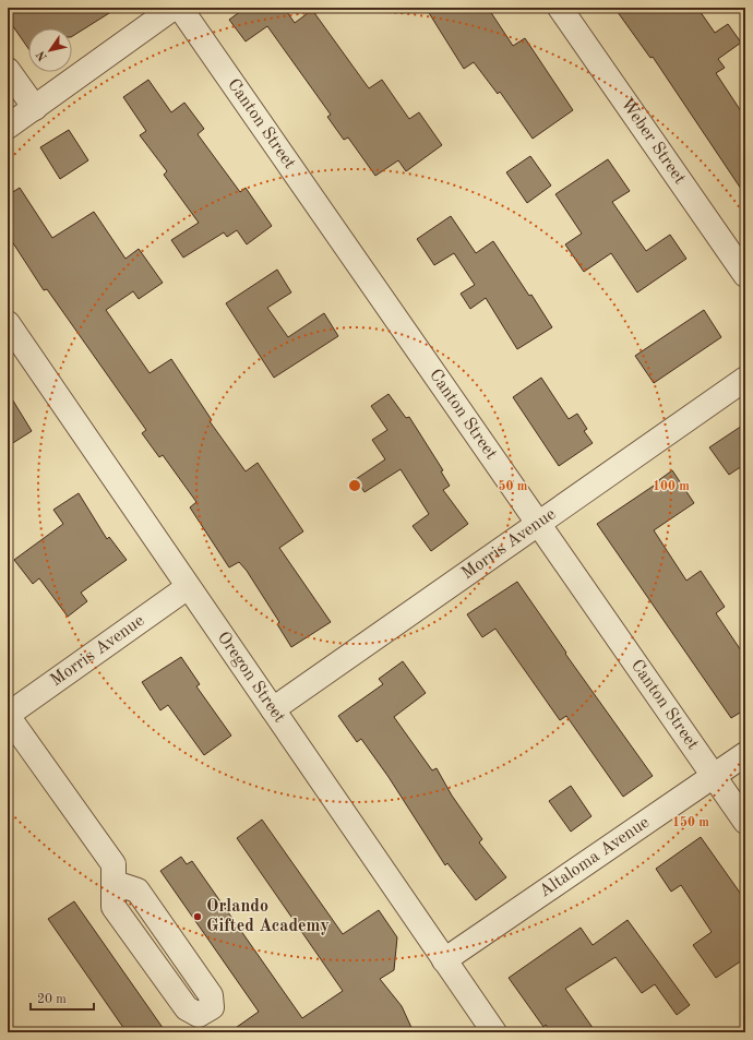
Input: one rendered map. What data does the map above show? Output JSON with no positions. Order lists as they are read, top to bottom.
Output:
{
  "streets": {
    "street": [
      "Canton Street",
      "Weber Street",
      "Morris Avenue",
      "Oregon Street",
      "Altaloma Avenue"
    ]
  },
  "crossings": [
    ["Canton Street", "Morris Avenue"],
    ["Canton Street", "Altaloma Avenue"],
    ["Morris Avenue", "Oregon Street"],
    ["Oregon Street", "Altaloma Avenue"]
  ],
  "places": ["Orlando Gifted Academy"],
  "scale_bar": "20 m",
  "north": "bottom left",
  "rings": ["50 m", "100 m", "150 m"]
}
